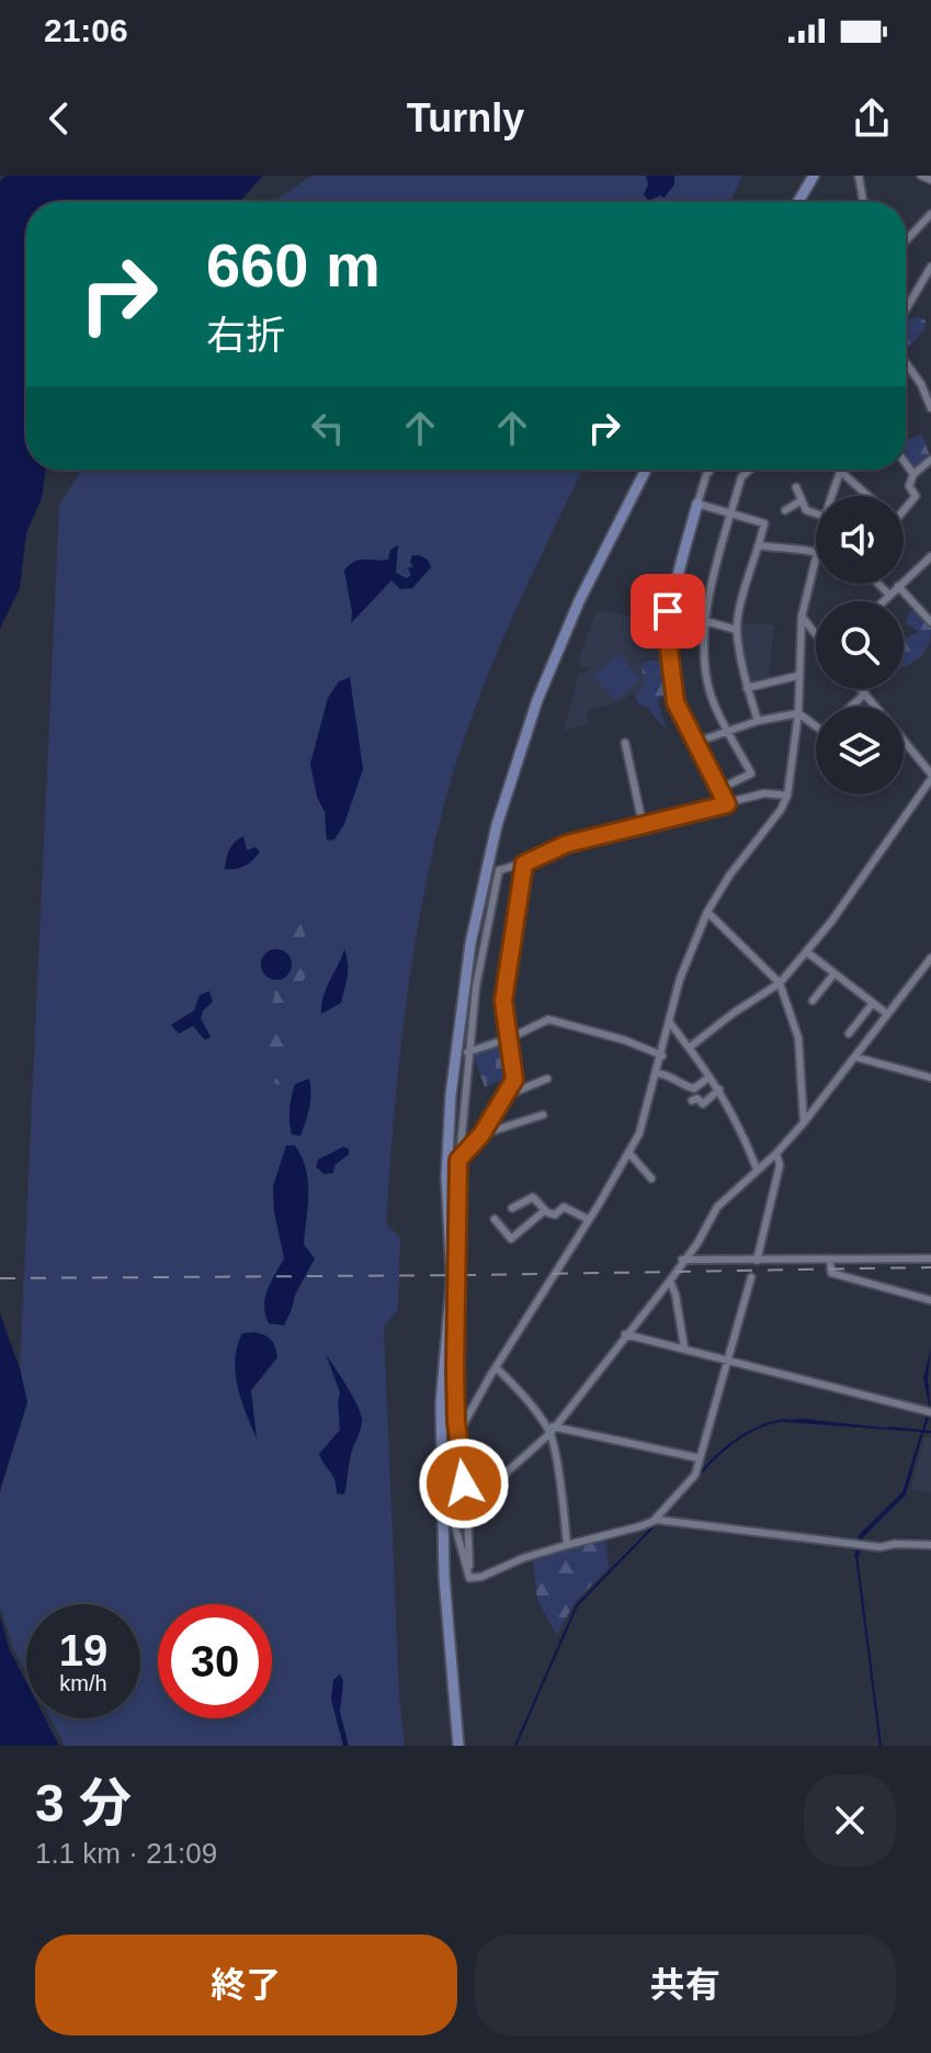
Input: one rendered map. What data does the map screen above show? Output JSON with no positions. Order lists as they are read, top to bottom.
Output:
{
  "page": {
    "status": "21:06",
    "header": "Turnly",
    "turn": ["660 m", "右折"],
    "speed": "19 km/h",
    "limit": "30",
    "heading": ["3 分", "1.1 km · 21:09"],
    "buttons": ["終了", "共有"]
  }
}
